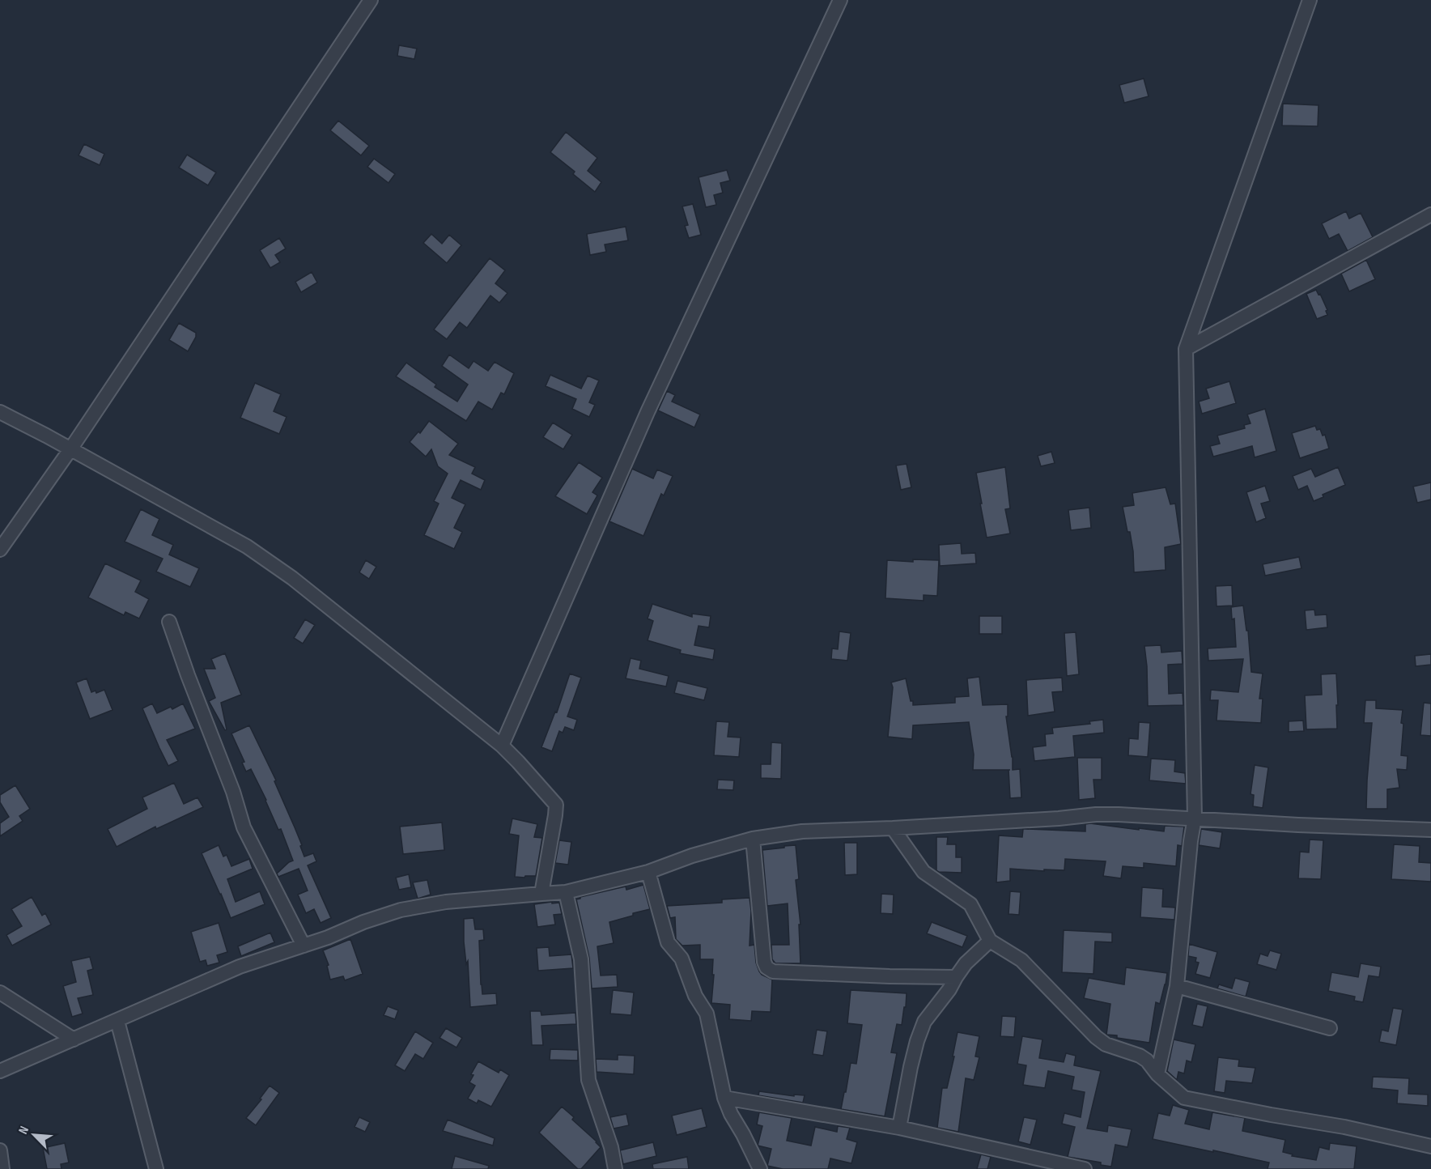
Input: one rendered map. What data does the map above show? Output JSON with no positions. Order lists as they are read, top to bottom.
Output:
{
  "north": "top left"
}
